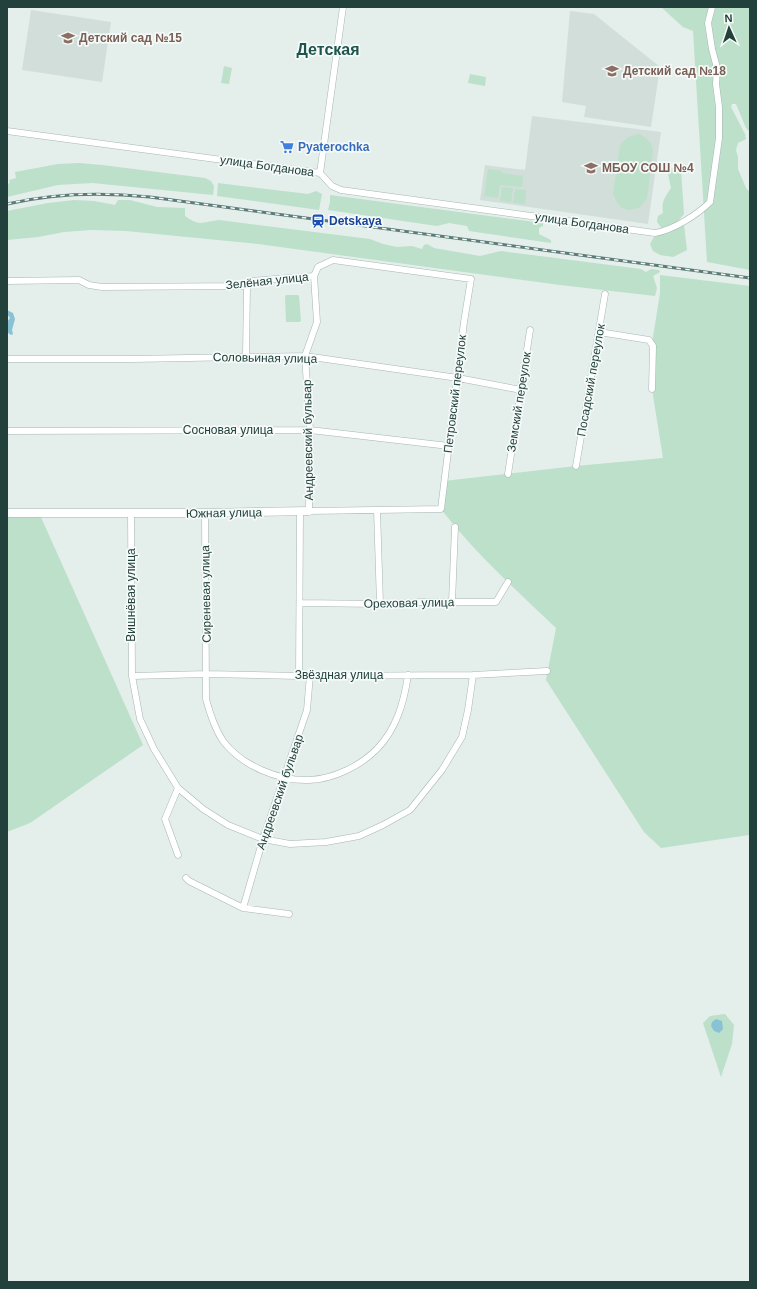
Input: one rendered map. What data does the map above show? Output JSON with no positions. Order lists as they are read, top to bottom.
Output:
{
  "streets": {
    "street": [
      "улица Богданова",
      "Зелёная улица",
      "Соловьиная улица",
      "Посадский переулок",
      "Петровский переулок",
      "Земский переулок",
      "Сосновая улица",
      "Андреевский бульвар",
      "Южная улица",
      "Сиреневая улица",
      "Вишнёвая улица",
      "Ореховая улица",
      "Звёздная улица"
    ]
  },
  "crossings": [
    ["Зелёная улица", "Петровский переулок"],
    ["Зелёная улица", "Андреевский бульвар"],
    ["Соловьиная улица", "Петровский переулок"],
    ["Соловьиная улица", "Земский переулок"],
    ["Соловьиная улица", "Андреевский бульвар"],
    ["Петровский переулок", "Сосновая улица"],
    ["Петровский переулок", "Южная улица"],
    ["Сосновая улица", "Андреевский бульвар"],
    ["Андреевский бульвар", "Южная улица"],
    ["Андреевский бульвар", "Сиреневая улица"],
    ["Андреевский бульвар", "Вишнёвая улица"],
    ["Андреевский бульвар", "Ореховая улица"],
    ["Андреевский бульвар", "Звёздная улица"],
    ["Южная улица", "Сиреневая улица"],
    ["Южная улица", "Вишнёвая улица"],
    ["Сиреневая улица", "Звёздная улица"],
    ["Вишнёвая улица", "Звёздная улица"]
  ],
  "districts": ["Детская"],
  "places": {
    "school or university": ["Детский сад №15", "Детский сад №18", "МБОУ СОШ №4"],
    "supermarket": ["Pyaterochka"],
    "station": ["Detskaya"]
  },
  "north": "top"
}
